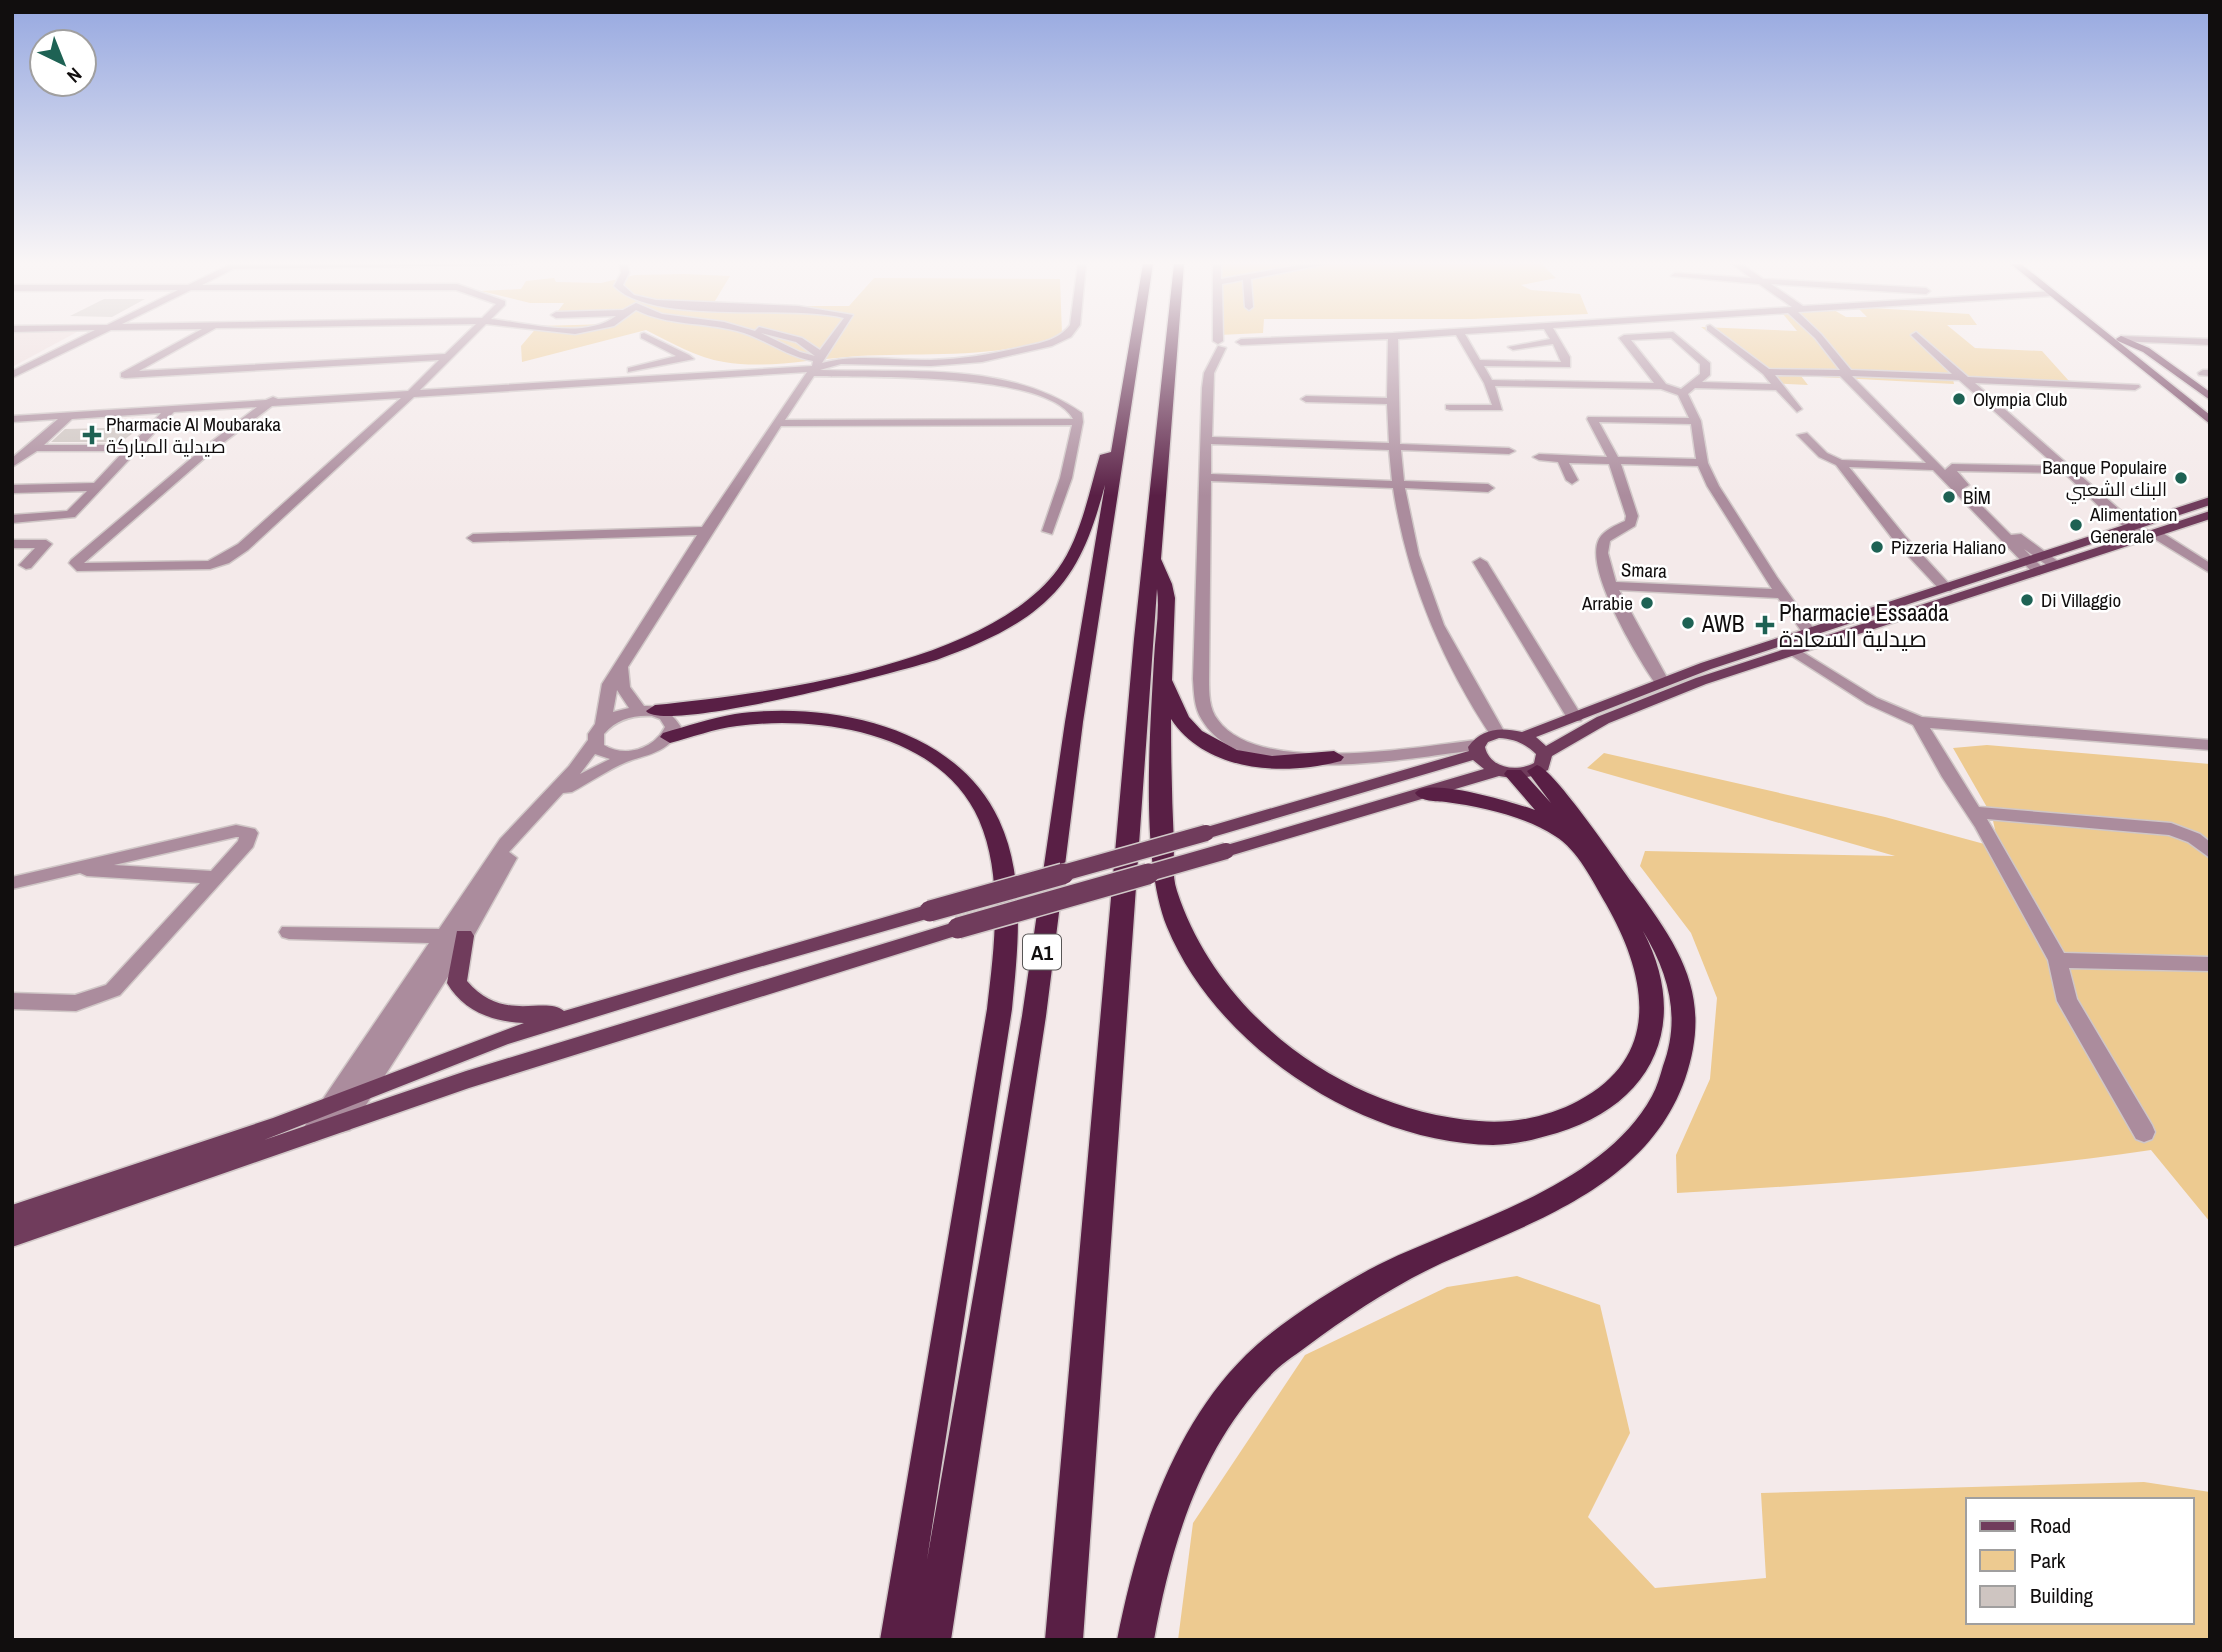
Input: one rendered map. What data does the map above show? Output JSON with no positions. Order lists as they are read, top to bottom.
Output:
{
  "streets": {
    "highway": ["A1"],
    "street": ["Smara"]
  },
  "places": {
    "other": [
      "Olympia Club",
      "Banque Populaire البنك الشعبي",
      "BİM",
      "Alimentation Generale",
      "Pizzeria Haliano",
      "Di Villaggio",
      "Arrabie",
      "AWB"
    ],
    "health": ["Pharmacie Al Moubaraka صيدلية المباركة", "Pharmacie Essaada صيدلية السعادة"]
  },
  "legend": ["Road", "Park", "Building"],
  "north": "bottom right"
}
